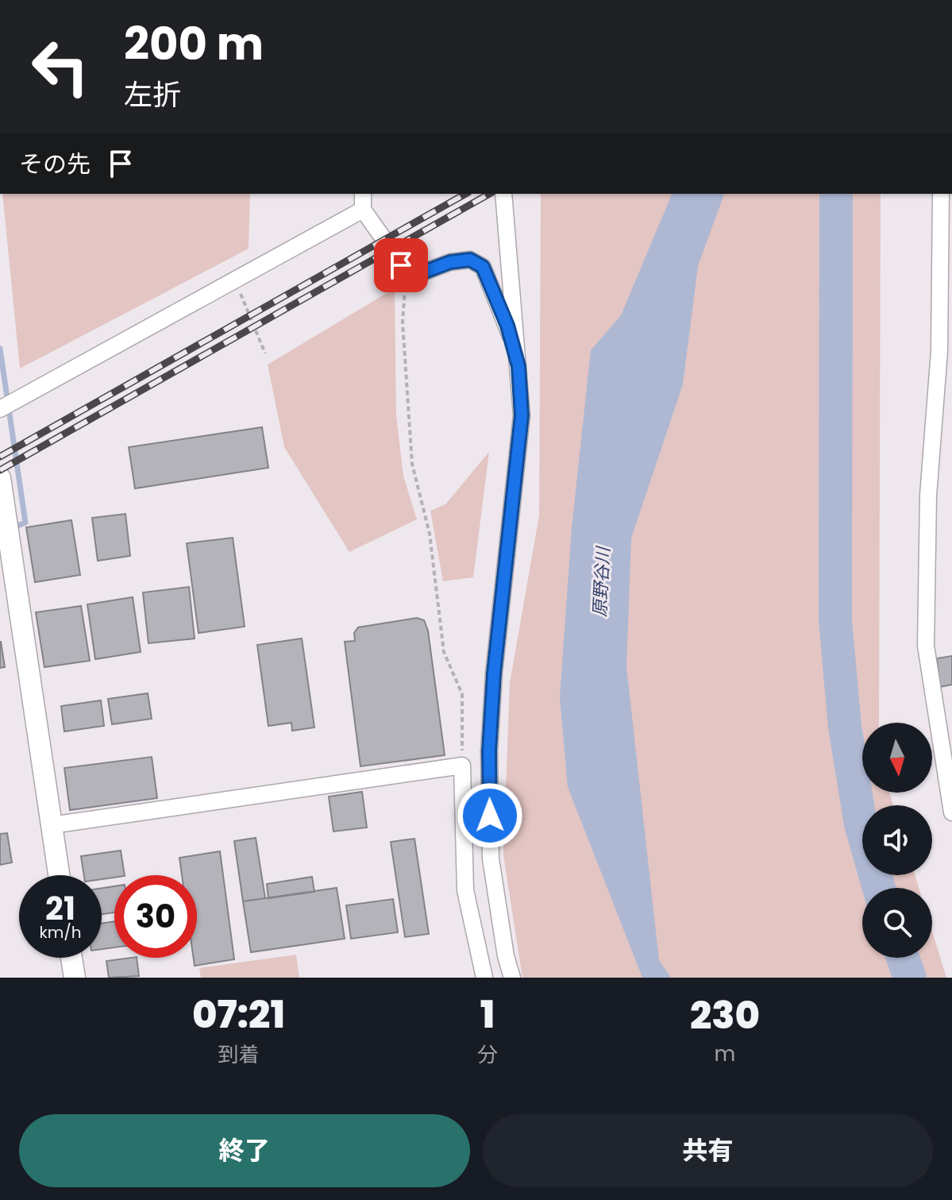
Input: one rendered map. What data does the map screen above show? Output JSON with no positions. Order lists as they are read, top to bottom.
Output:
{
  "water": ["原野谷川"],
  "north": "bottom",
  "page": {
    "turn": ["200 m", "左折"],
    "then": "その先",
    "speed": "21 km/h",
    "limit": "30",
    "eta": [
      "07:21",
      "到着",
      "1",
      "分",
      "230",
      "m"
    ],
    "buttons": ["終了", "共有"]
  }
}
